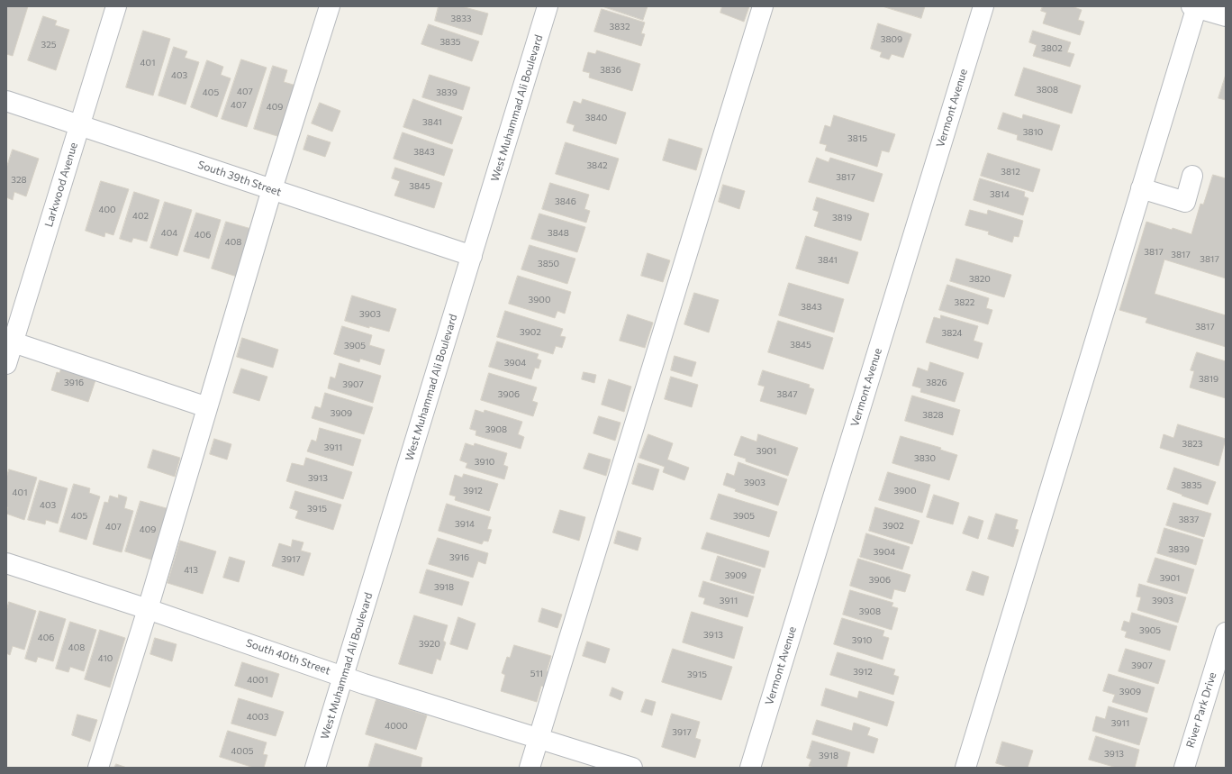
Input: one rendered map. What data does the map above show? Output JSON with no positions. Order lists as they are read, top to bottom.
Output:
{
  "streets": {
    "street": [
      "West Muhammad Ali Boulevard",
      "Vermont Avenue",
      "South 39th Street",
      "Larkwood Avenue",
      "South 40th Street",
      "River Park Drive"
    ]
  },
  "crossings": [
    ["West Muhammad Ali Boulevard", "South 39th Street"],
    ["West Muhammad Ali Boulevard", "South 40th Street"],
    ["South 39th Street", "Larkwood Avenue"]
  ],
  "house_numbers": [
    "3833",
    "3832",
    "3809",
    "3835",
    "325",
    "3802",
    "401",
    "3836",
    "403",
    "3808",
    "407",
    "405",
    "3839",
    "407",
    "409",
    "3840",
    "3841",
    "3810",
    "3815",
    "3843",
    "3842",
    "3812",
    "3817",
    "328",
    "3845",
    "3814",
    "3846",
    "400",
    "402",
    "3819",
    "404",
    "3848",
    "406",
    "408",
    "3817",
    "3817",
    "3817",
    "3841",
    "3850",
    "3820",
    "3900",
    "3822",
    "3843",
    "3903",
    "3817",
    "3902",
    "3824",
    "3845",
    "3905",
    "3904",
    "3819",
    "3916",
    "3826",
    "3907",
    "3906",
    "3847",
    "3909",
    "3828",
    "3908",
    "3823",
    "3911",
    "3901",
    "3830",
    "3910",
    "3913",
    "3903",
    "3835",
    "3912",
    "3900",
    "401",
    "403",
    "3915",
    "405",
    "3905",
    "3837",
    "3914",
    "3902",
    "407",
    "409",
    "3839",
    "3904",
    "3916",
    "3917",
    "413",
    "3909",
    "3901",
    "3906",
    "3918",
    "3911",
    "3903",
    "3908",
    "3905",
    "3913",
    "406",
    "3910",
    "3920",
    "408",
    "410",
    "3907",
    "3912",
    "511",
    "3915",
    "4001",
    "3909",
    "4003",
    "3911",
    "4000",
    "3917",
    "4005",
    "3913",
    "3918"
  ]
}
